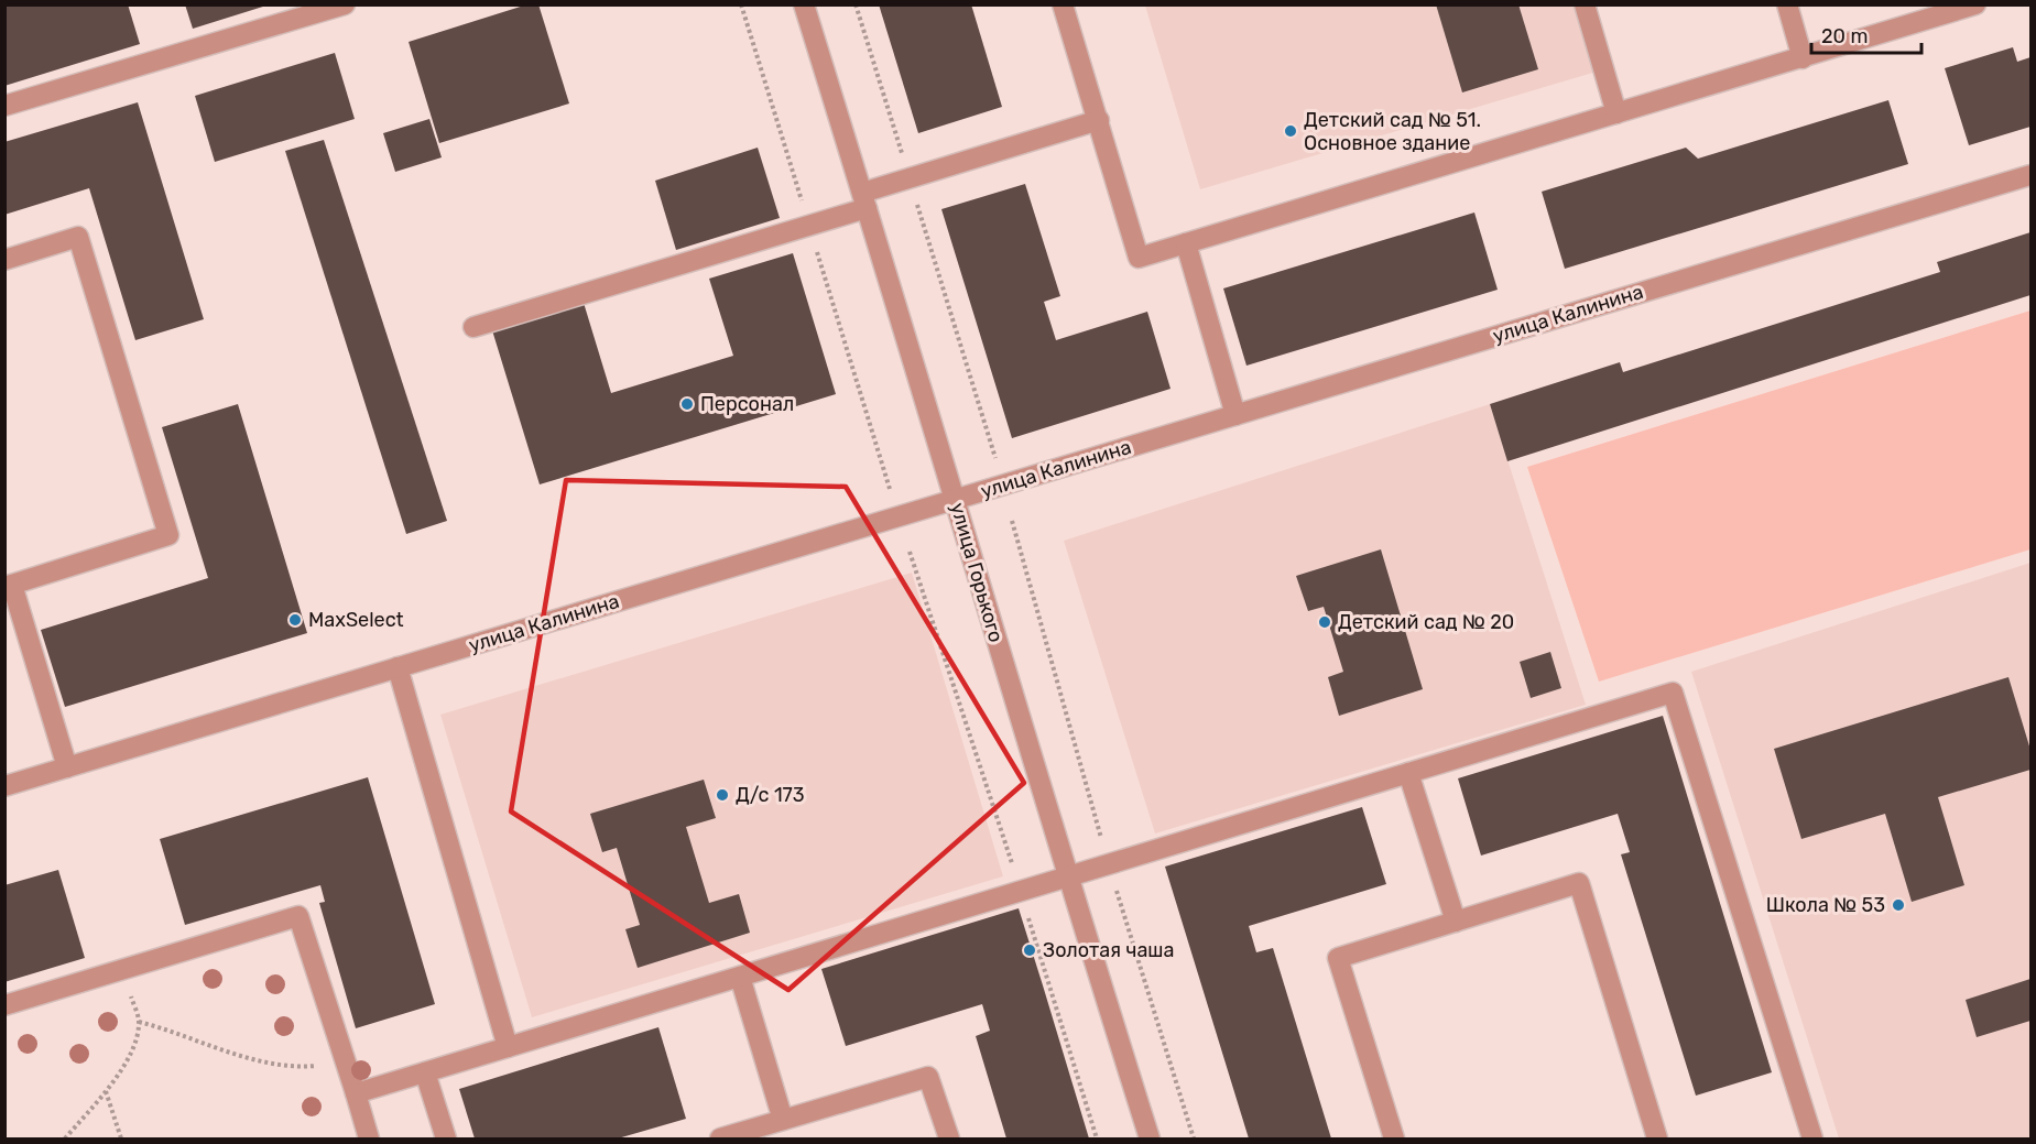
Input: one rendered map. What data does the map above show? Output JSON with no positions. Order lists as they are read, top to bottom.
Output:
{
  "streets": {
    "street": ["улица Калинина", "улица Горького"]
  },
  "crossings": [
    ["улица Калинина", "улица Горького"]
  ],
  "places": [
    "Детский сад № 51. Основное здание",
    "Персонал",
    "MaxSelect",
    "Детский сад № 20",
    "Д/с 173",
    "Школа № 53",
    "Золотая чаша"
  ],
  "scale_bar": "20 m"
}
